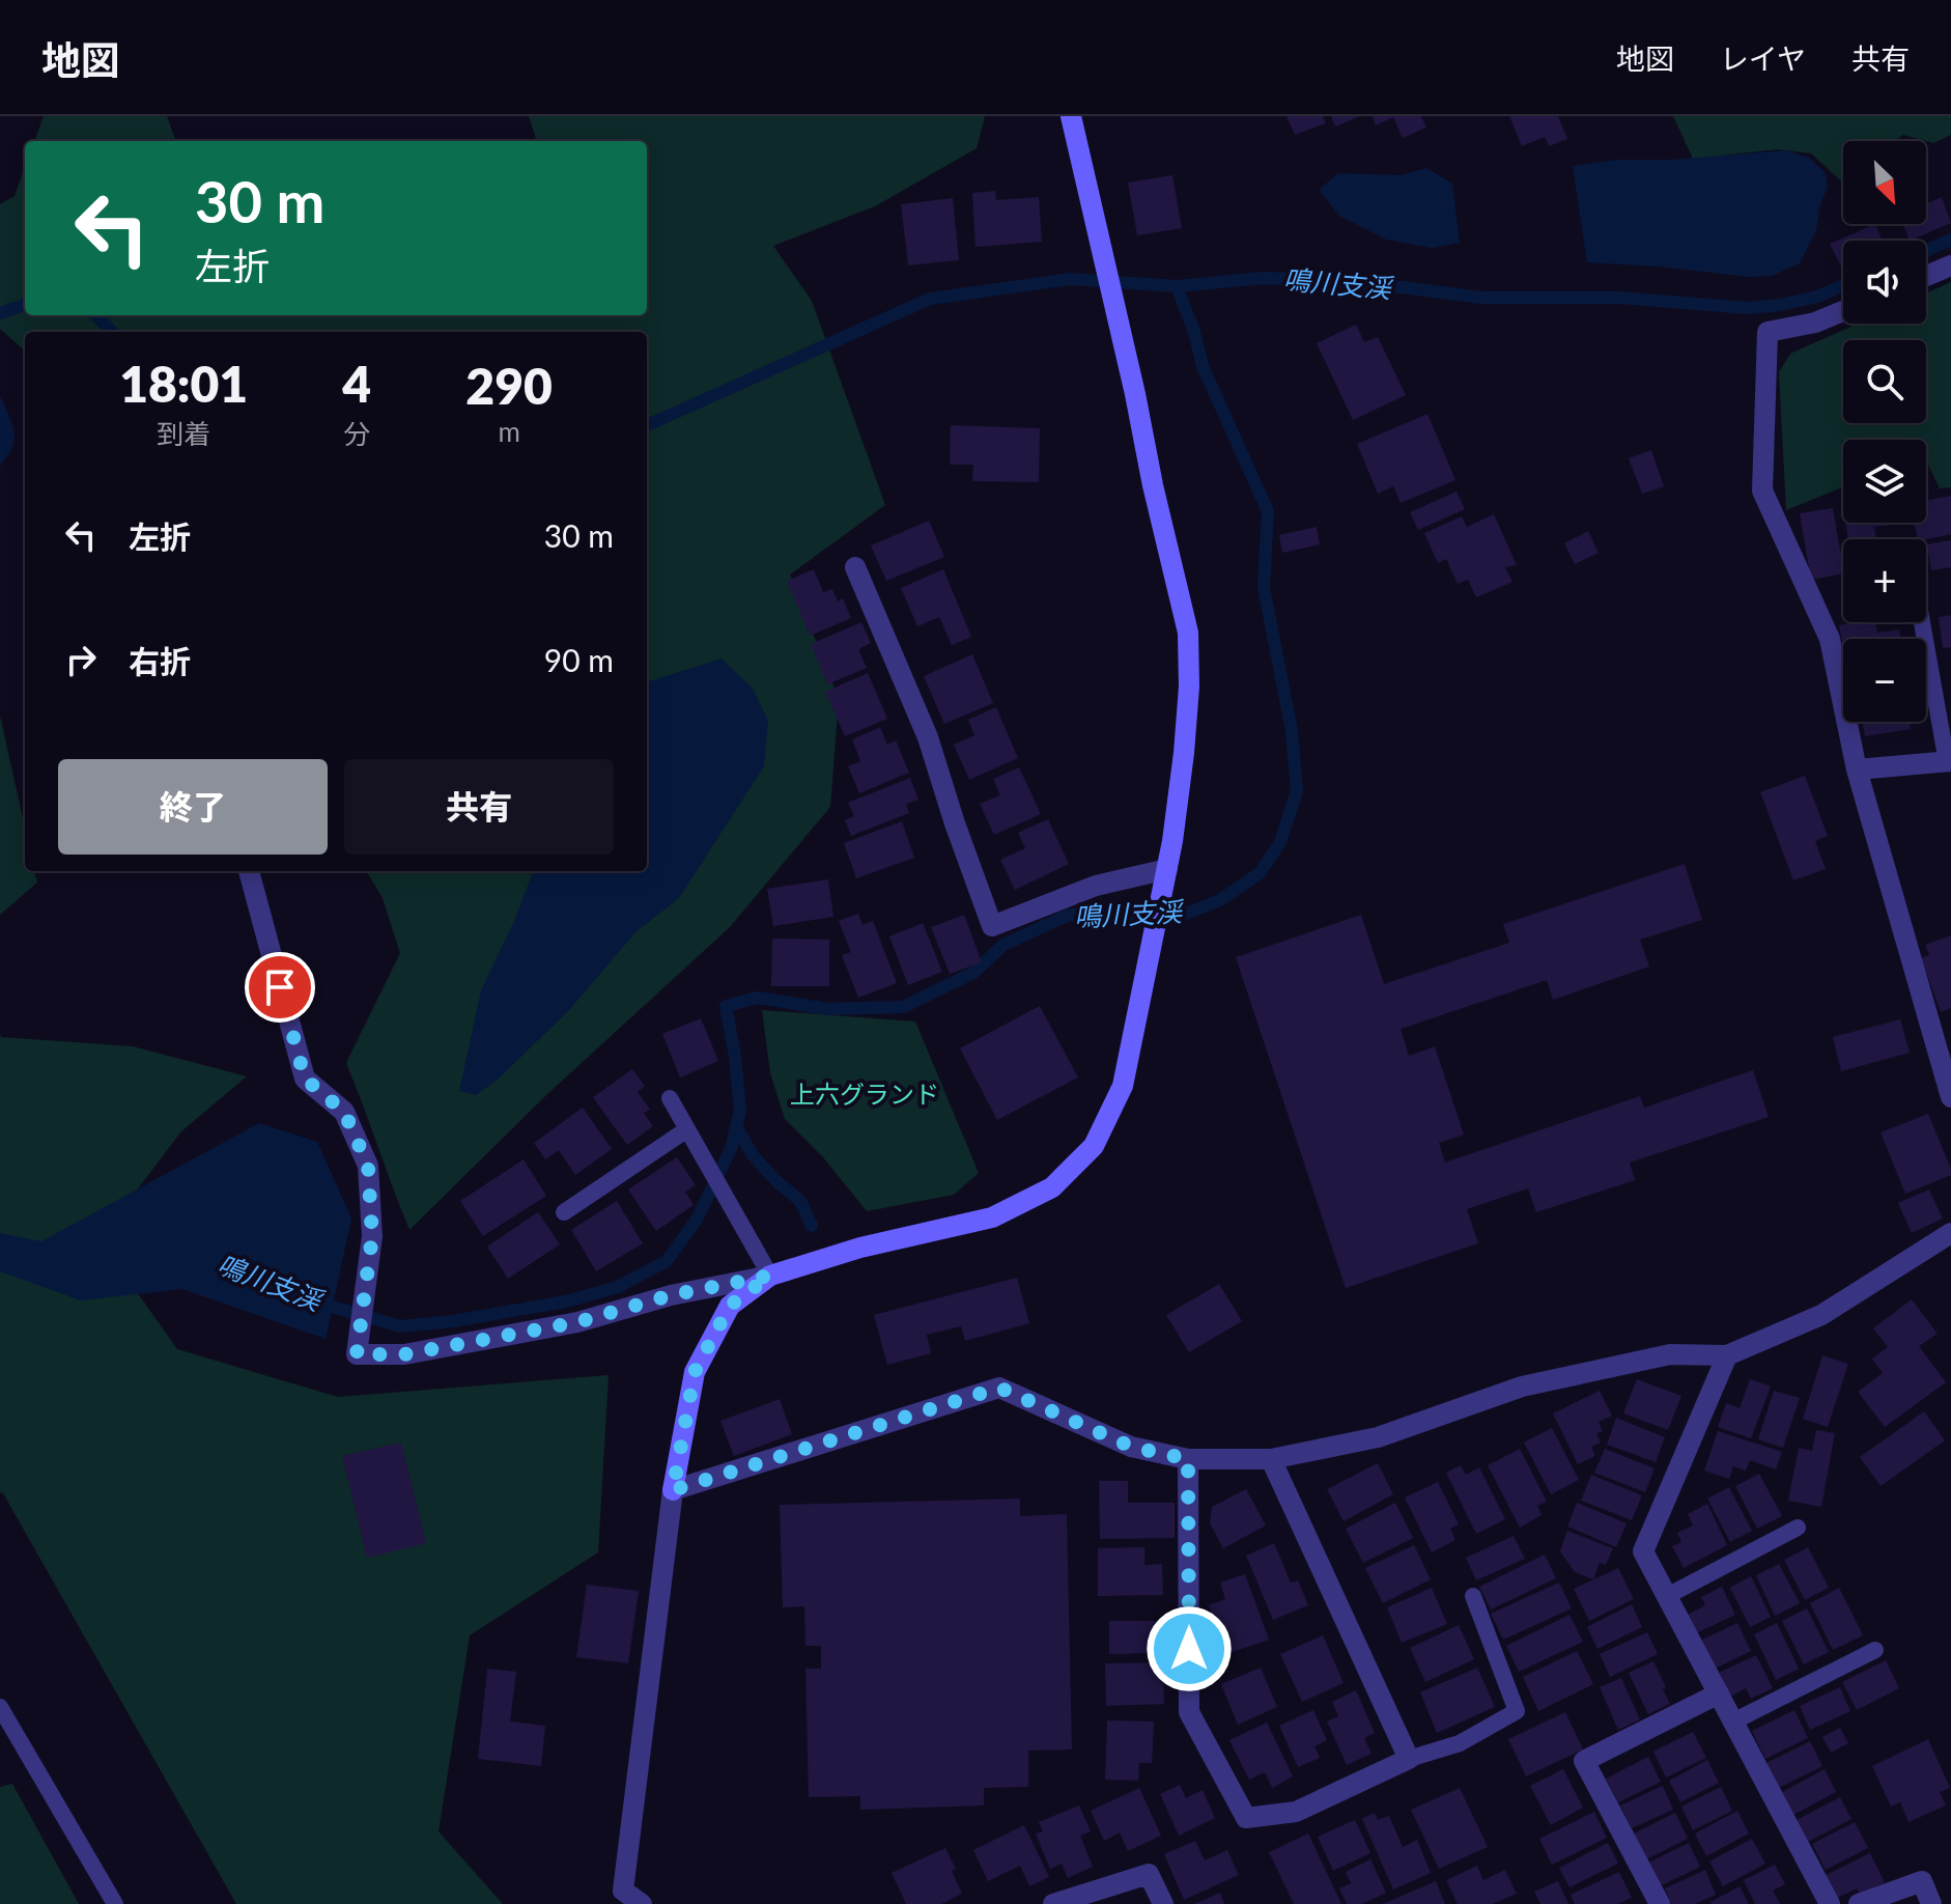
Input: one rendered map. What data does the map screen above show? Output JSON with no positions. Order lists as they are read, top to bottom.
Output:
{
  "water": ["鳴川支渓"],
  "parks": ["上六グランド"],
  "north": "bottom right",
  "page": {
    "header": "地図",
    "nav": ["地図", "レイヤ", "共有"],
    "map_buttons": ["+", "−"],
    "turn": ["30 m", "左折"],
    "eta": [
      "18:01",
      "到着",
      "4",
      "分",
      "290",
      "m"
    ],
    "list": [
      {
        "name": "左折",
        "value": "30 m"
      },
      {
        "name": "右折",
        "value": "90 m"
      }
    ],
    "buttons": ["終了", "共有"]
  }
}
